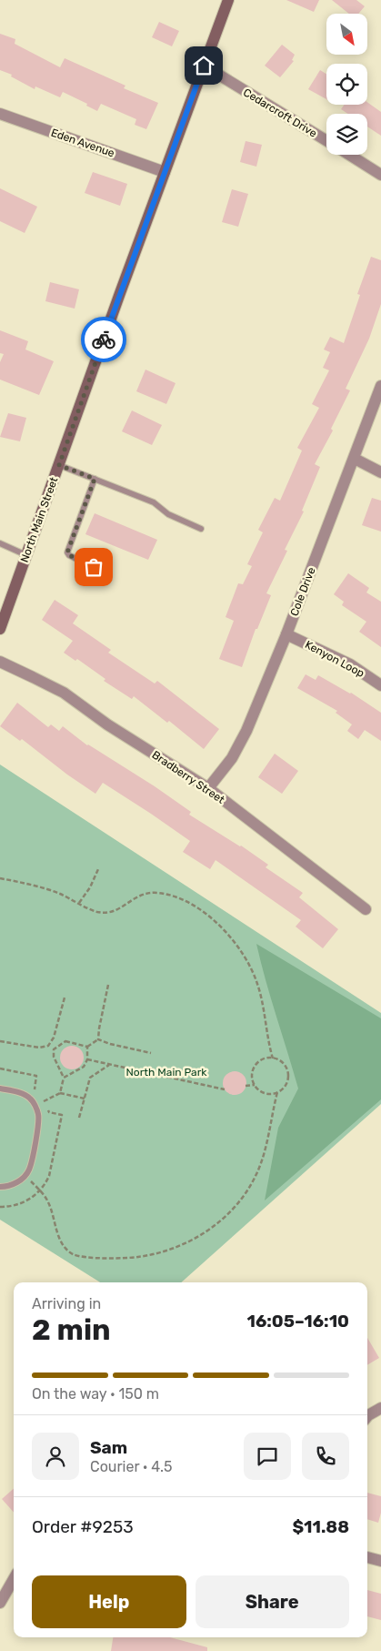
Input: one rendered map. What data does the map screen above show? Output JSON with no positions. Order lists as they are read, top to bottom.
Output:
{
  "streets": {
    "main road": ["North Main Street"],
    "street": [
      "Cedarcroft Drive",
      "Eden Avenue",
      "Cole Drive",
      "Kenyon Loop",
      "Bradberry Street"
    ]
  },
  "crossings": [
    ["Cedarcroft Drive", "North Main Street"],
    ["Eden Avenue", "North Main Street"],
    ["Cole Drive", "Kenyon Loop"],
    ["Cole Drive", "Bradberry Street"]
  ],
  "parks": ["North Main Park"],
  "north": "bottom right",
  "page": {
    "heading": ["2 min", "Arriving in", "16:05–16:10"],
    "panel": [
      "Sam",
      "Courier · 4.5",
      "Order #9253",
      "$11.88"
    ],
    "bar": "On the way · 150 m",
    "buttons": ["Help", "Share"]
  }
}
